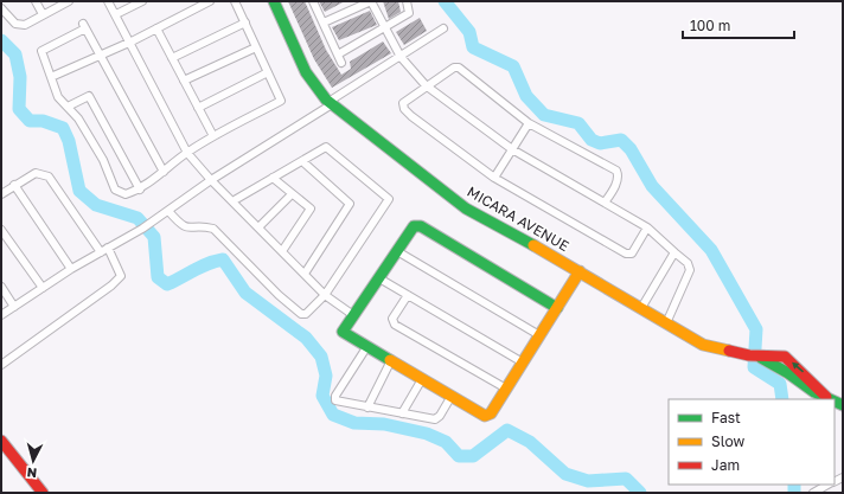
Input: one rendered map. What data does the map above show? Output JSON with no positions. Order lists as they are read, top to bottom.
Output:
{
  "streets": {
    "street": ["MICARA AVENUE"]
  },
  "legend": ["Fast", "Slow", "Jam"],
  "scale_bar": "100 m",
  "north": "bottom"
}
